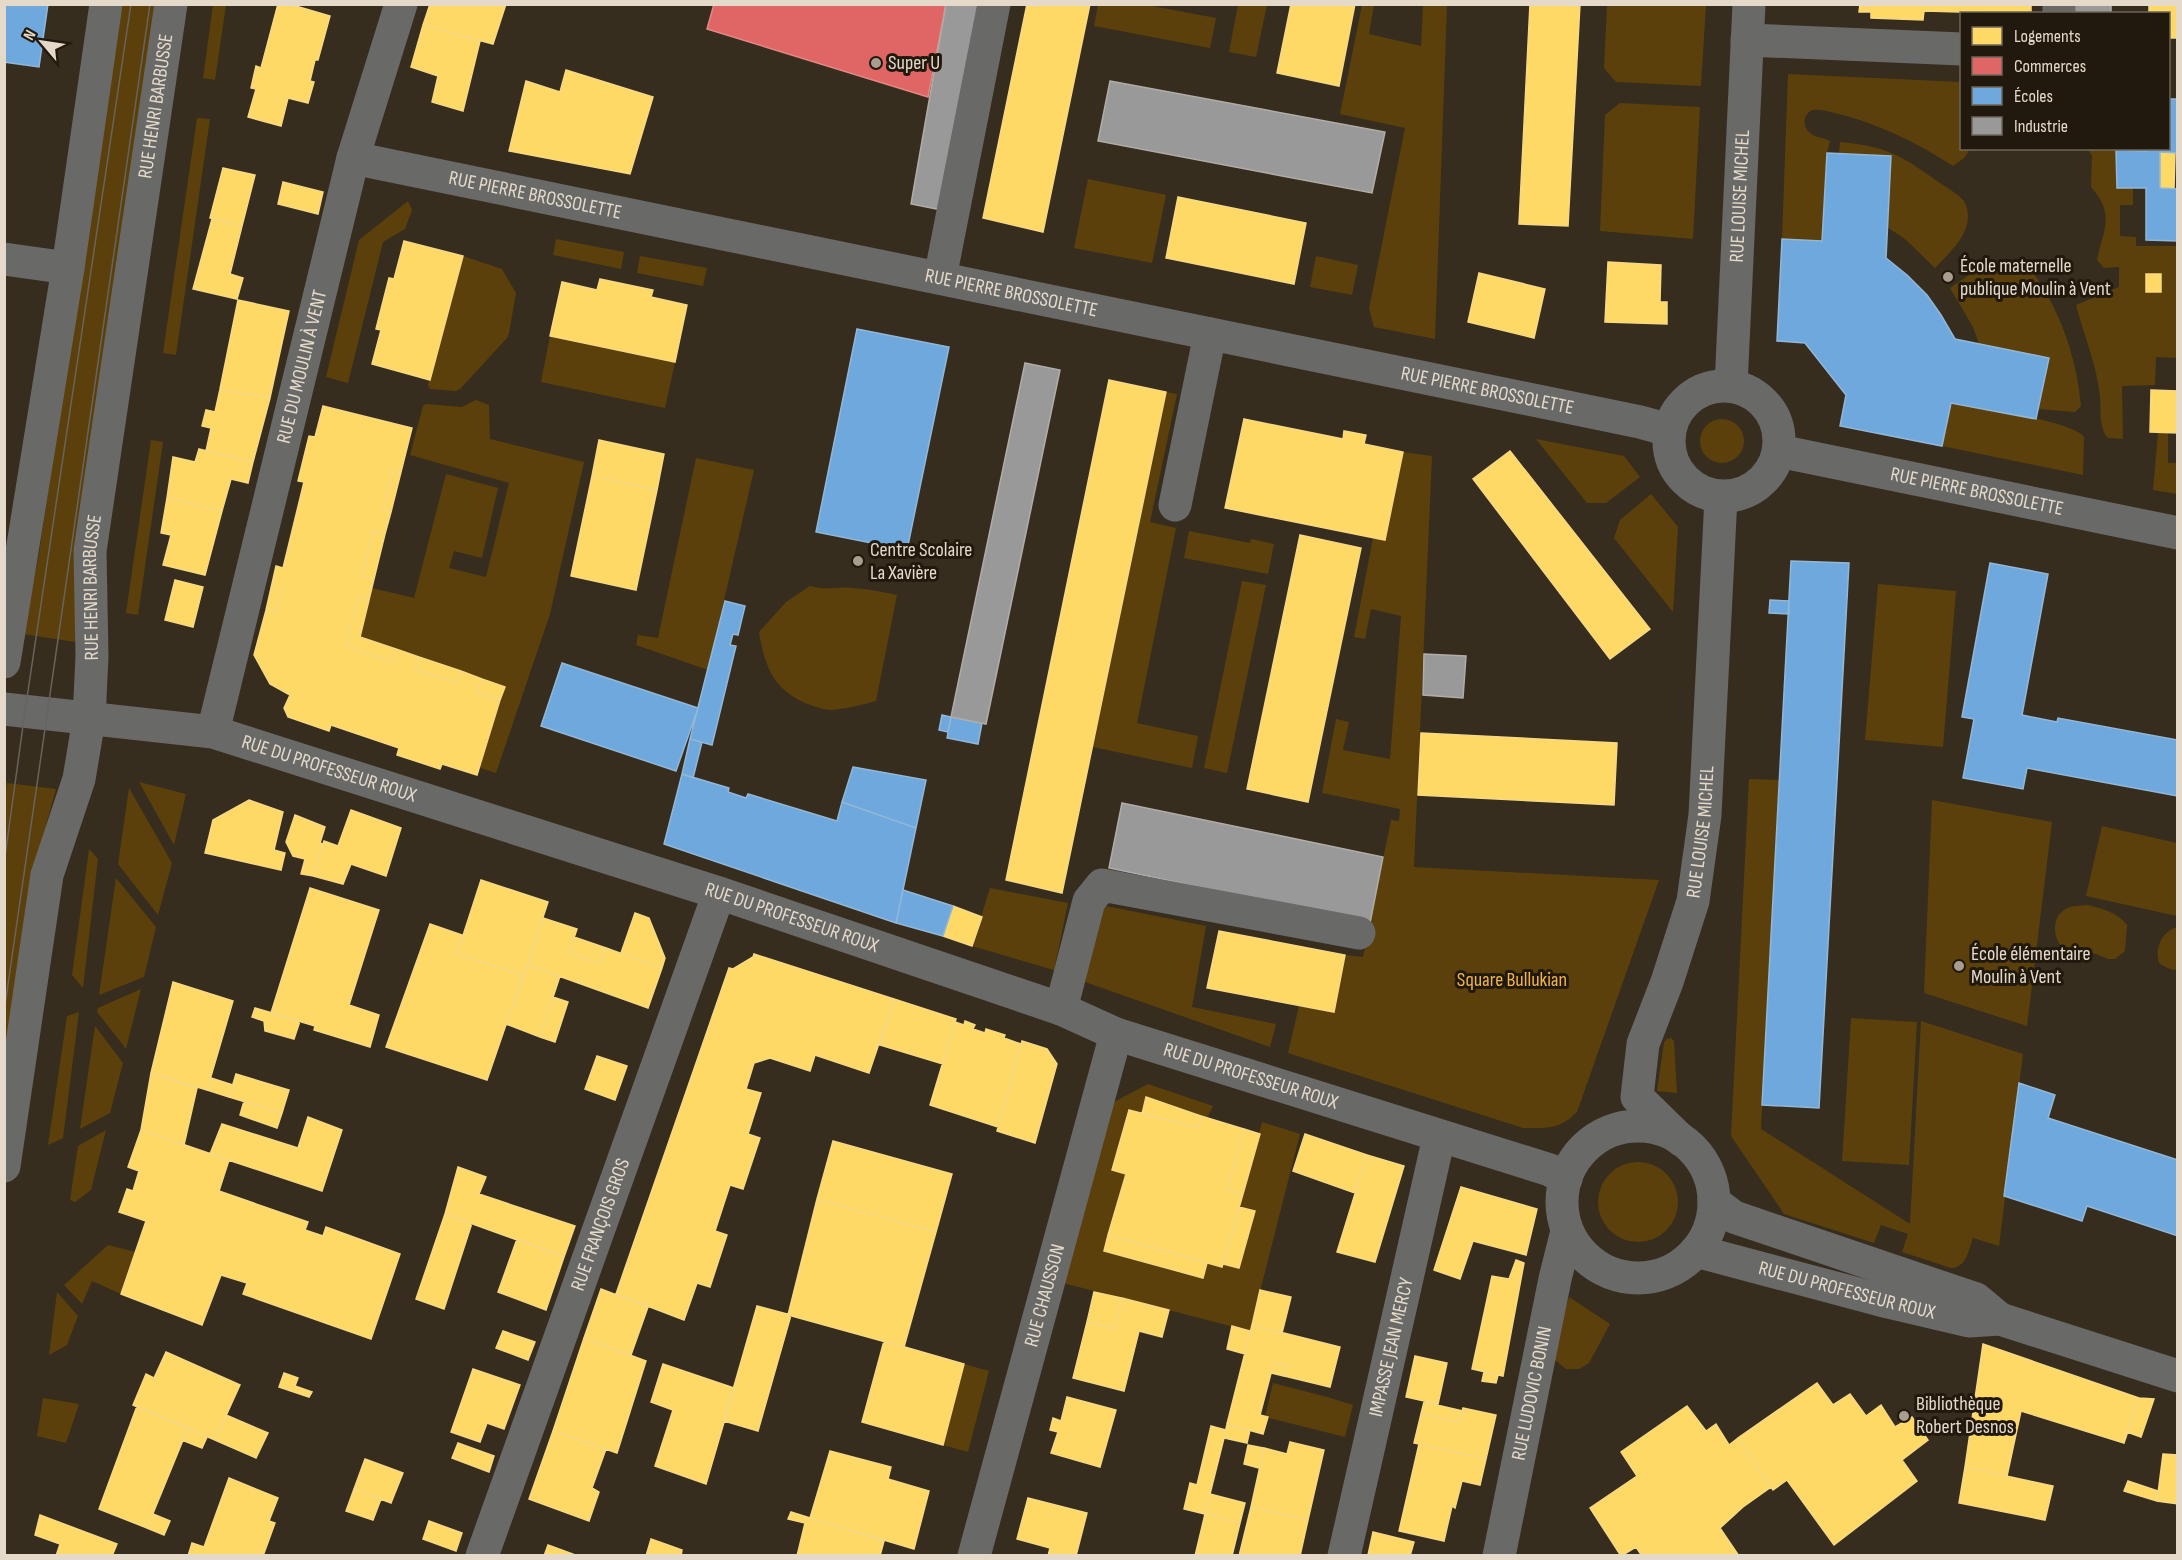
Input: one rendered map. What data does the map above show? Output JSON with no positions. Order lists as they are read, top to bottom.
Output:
{
  "streets": {
    "street": [
      "RUE HENRI BARBUSSE",
      "RUE PIERRE BROSSOLETTE",
      "RUE LOUISE MICHEL",
      "RUE DU MOULIN À VENT",
      "RUE DU PROFESSEUR ROUX",
      "RUE FRANÇOIS GROS",
      "RUE CHAUSSON",
      "IMPASSE JEAN MERCY",
      "RUE LUDOVIC BONIN"
    ]
  },
  "crossings": [
    ["RUE HENRI BARBUSSE", "RUE DU PROFESSEUR ROUX"],
    ["RUE PIERRE BROSSOLETTE", "RUE LOUISE MICHEL"],
    ["RUE PIERRE BROSSOLETTE", "RUE DU MOULIN À VENT"],
    ["RUE LOUISE MICHEL", "RUE DU PROFESSEUR ROUX"],
    ["RUE LOUISE MICHEL", "RUE LUDOVIC BONIN"],
    ["RUE DU MOULIN À VENT", "RUE DU PROFESSEUR ROUX"],
    ["RUE DU PROFESSEUR ROUX", "RUE FRANÇOIS GROS"],
    ["RUE DU PROFESSEUR ROUX", "RUE CHAUSSON"],
    ["RUE DU PROFESSEUR ROUX", "IMPASSE JEAN MERCY"],
    ["RUE DU PROFESSEUR ROUX", "RUE LUDOVIC BONIN"]
  ],
  "parks": ["Square Bullukian"],
  "places": [
    "Super U",
    "École maternelle publique Moulin à Vent",
    "Centre Scolaire La Xavière",
    "École élémentaire Moulin à Vent",
    "Bibliothèque Robert Desnos"
  ],
  "legend": [
    "Logements",
    "Commerces",
    "Écoles",
    "Industrie"
  ],
  "north": "top left"
}
